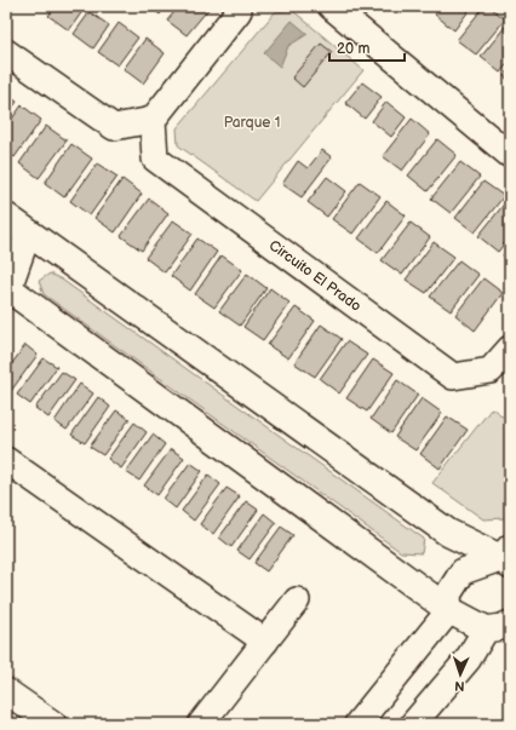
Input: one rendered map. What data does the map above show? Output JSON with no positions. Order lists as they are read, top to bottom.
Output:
{
  "streets": {
    "street": ["Circuito El Prado"]
  },
  "parks": ["Parque 1"],
  "scale_bar": "20 m",
  "north": "bottom"
}
